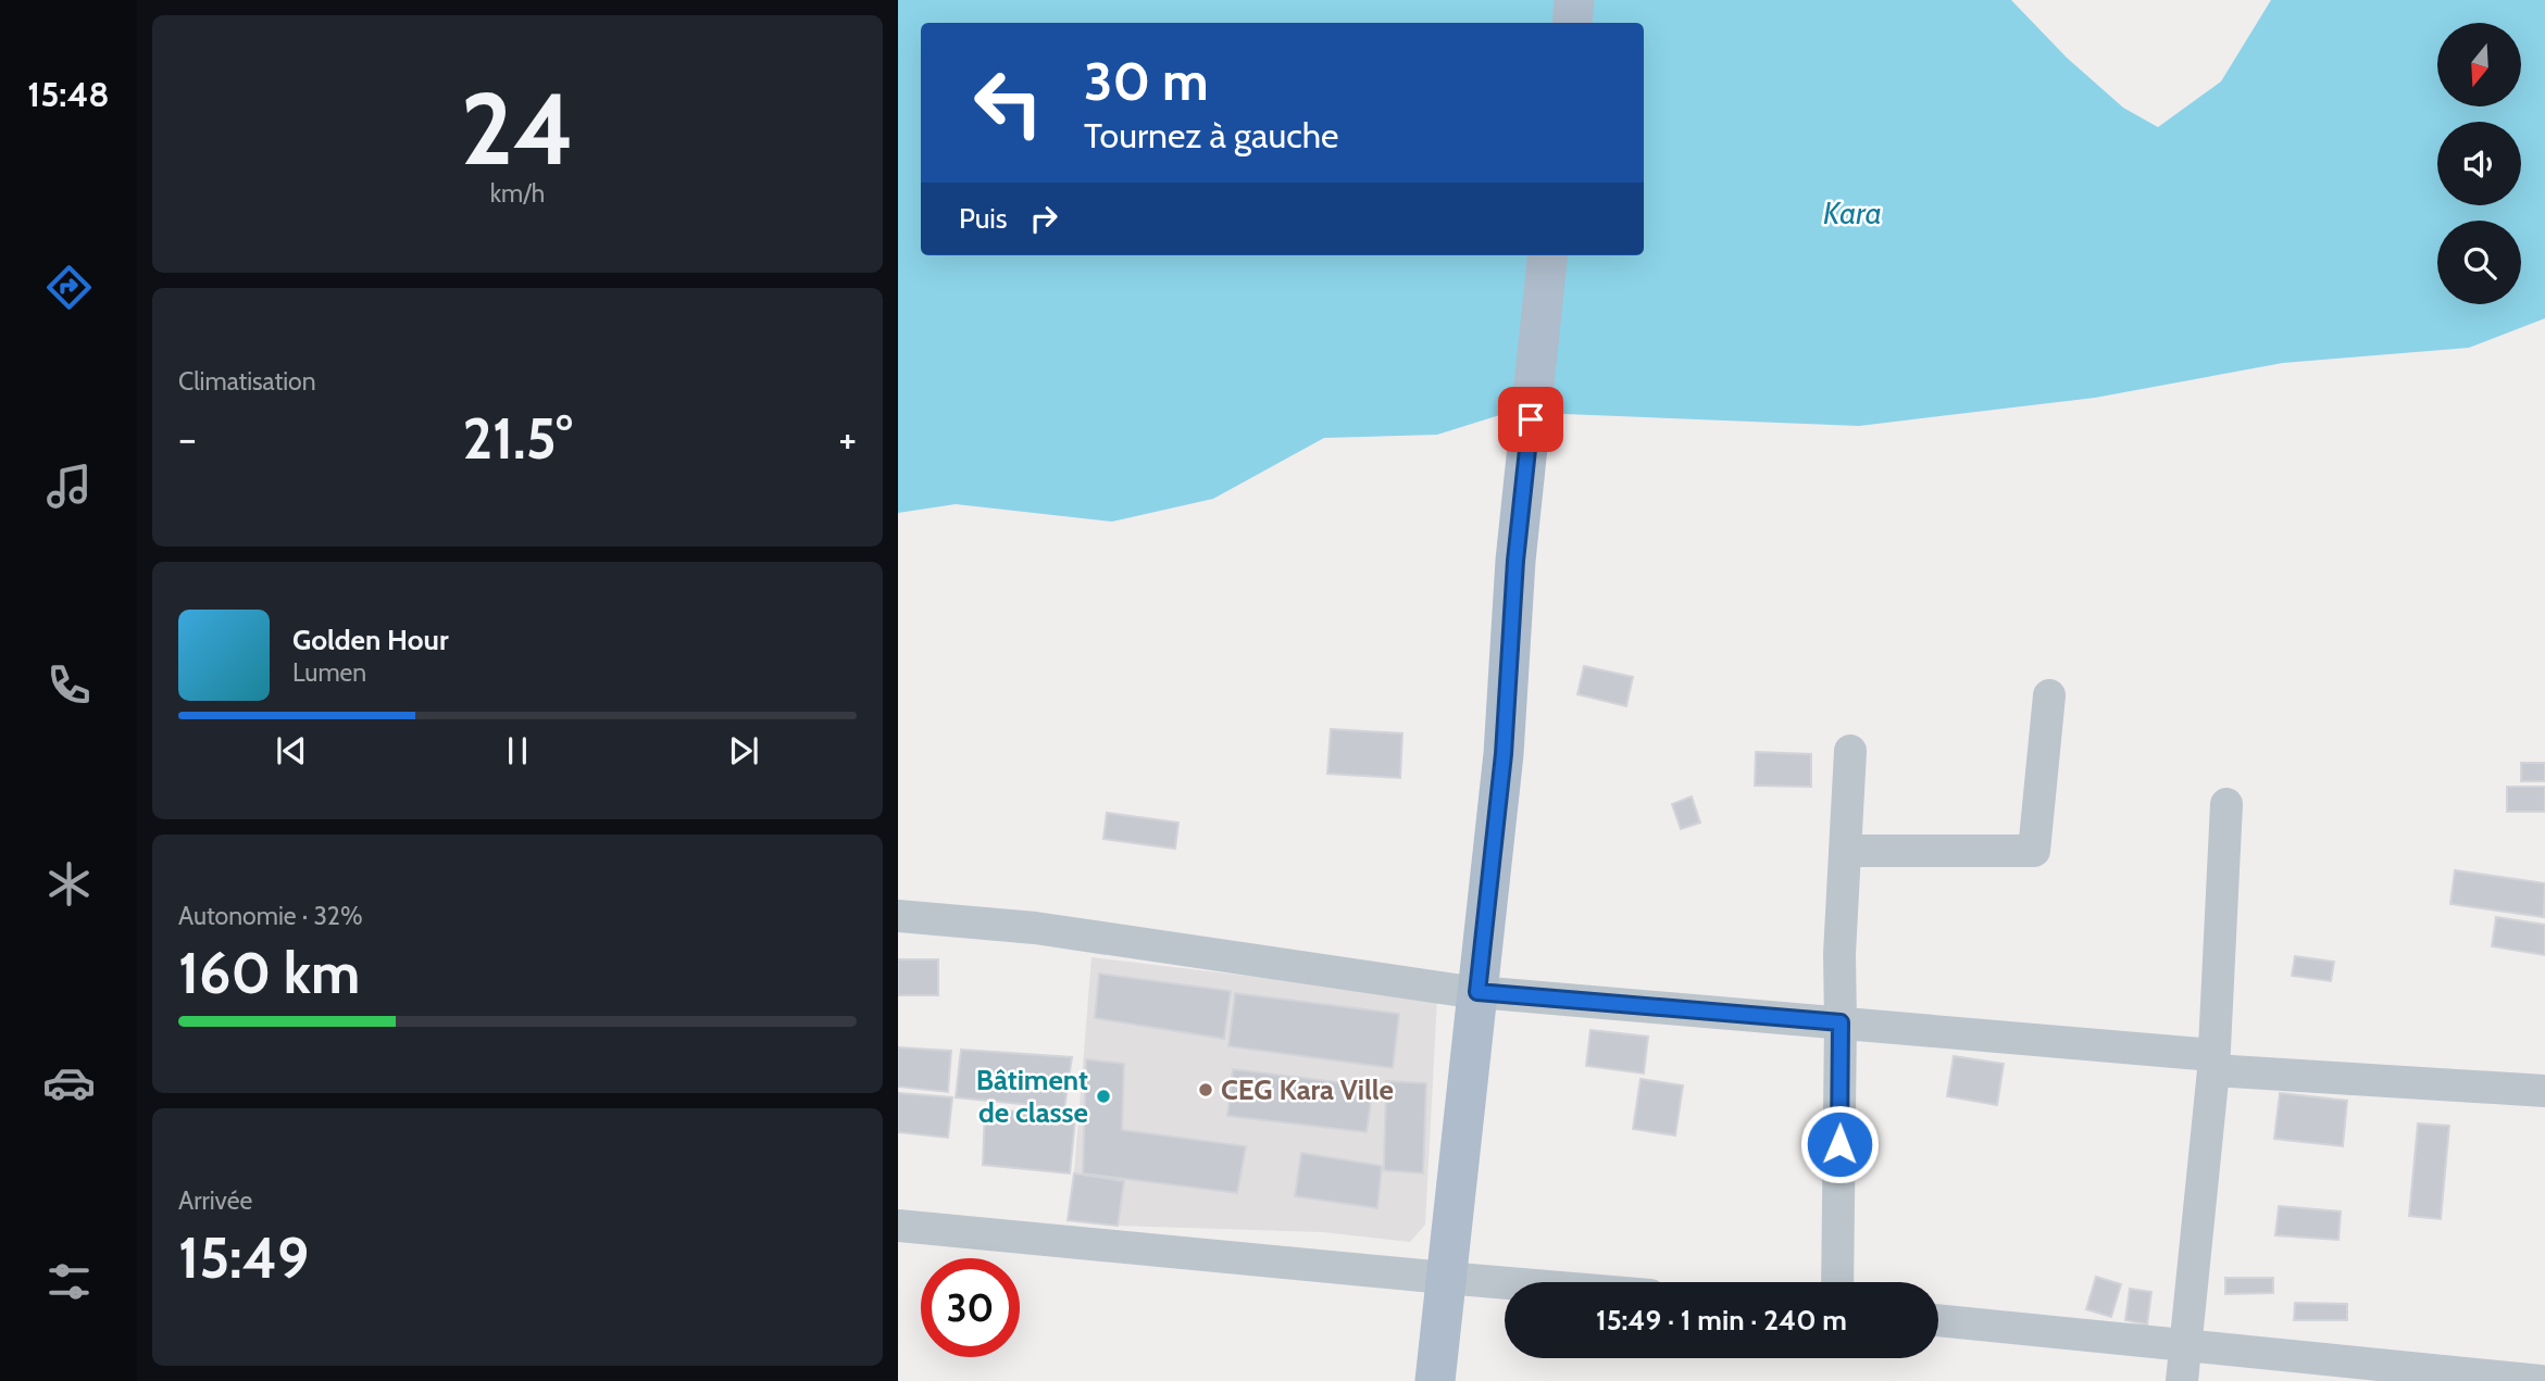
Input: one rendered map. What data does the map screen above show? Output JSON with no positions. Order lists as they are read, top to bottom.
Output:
{
  "water": ["Kara"],
  "places": ["CEG Kara Ville", "Bâtiment de classe"],
  "north": "bottom",
  "page": {
    "tabs": "15:48",
    "tile": [
      ["24", "km/h"],
      "Climatisation",
      ["Autonomie · 32%", "160 km"],
      ["Arrivée", "15:49"]
    ],
    "turn": ["30 m", "Tournez à gauche"],
    "then": "Puis",
    "heat": ["−", "21.5°", "+"],
    "song": ["Golden Hour", "Lumen"],
    "limit": "30",
    "trip": "15:49 · 1 min · 240 m"
  }
}
